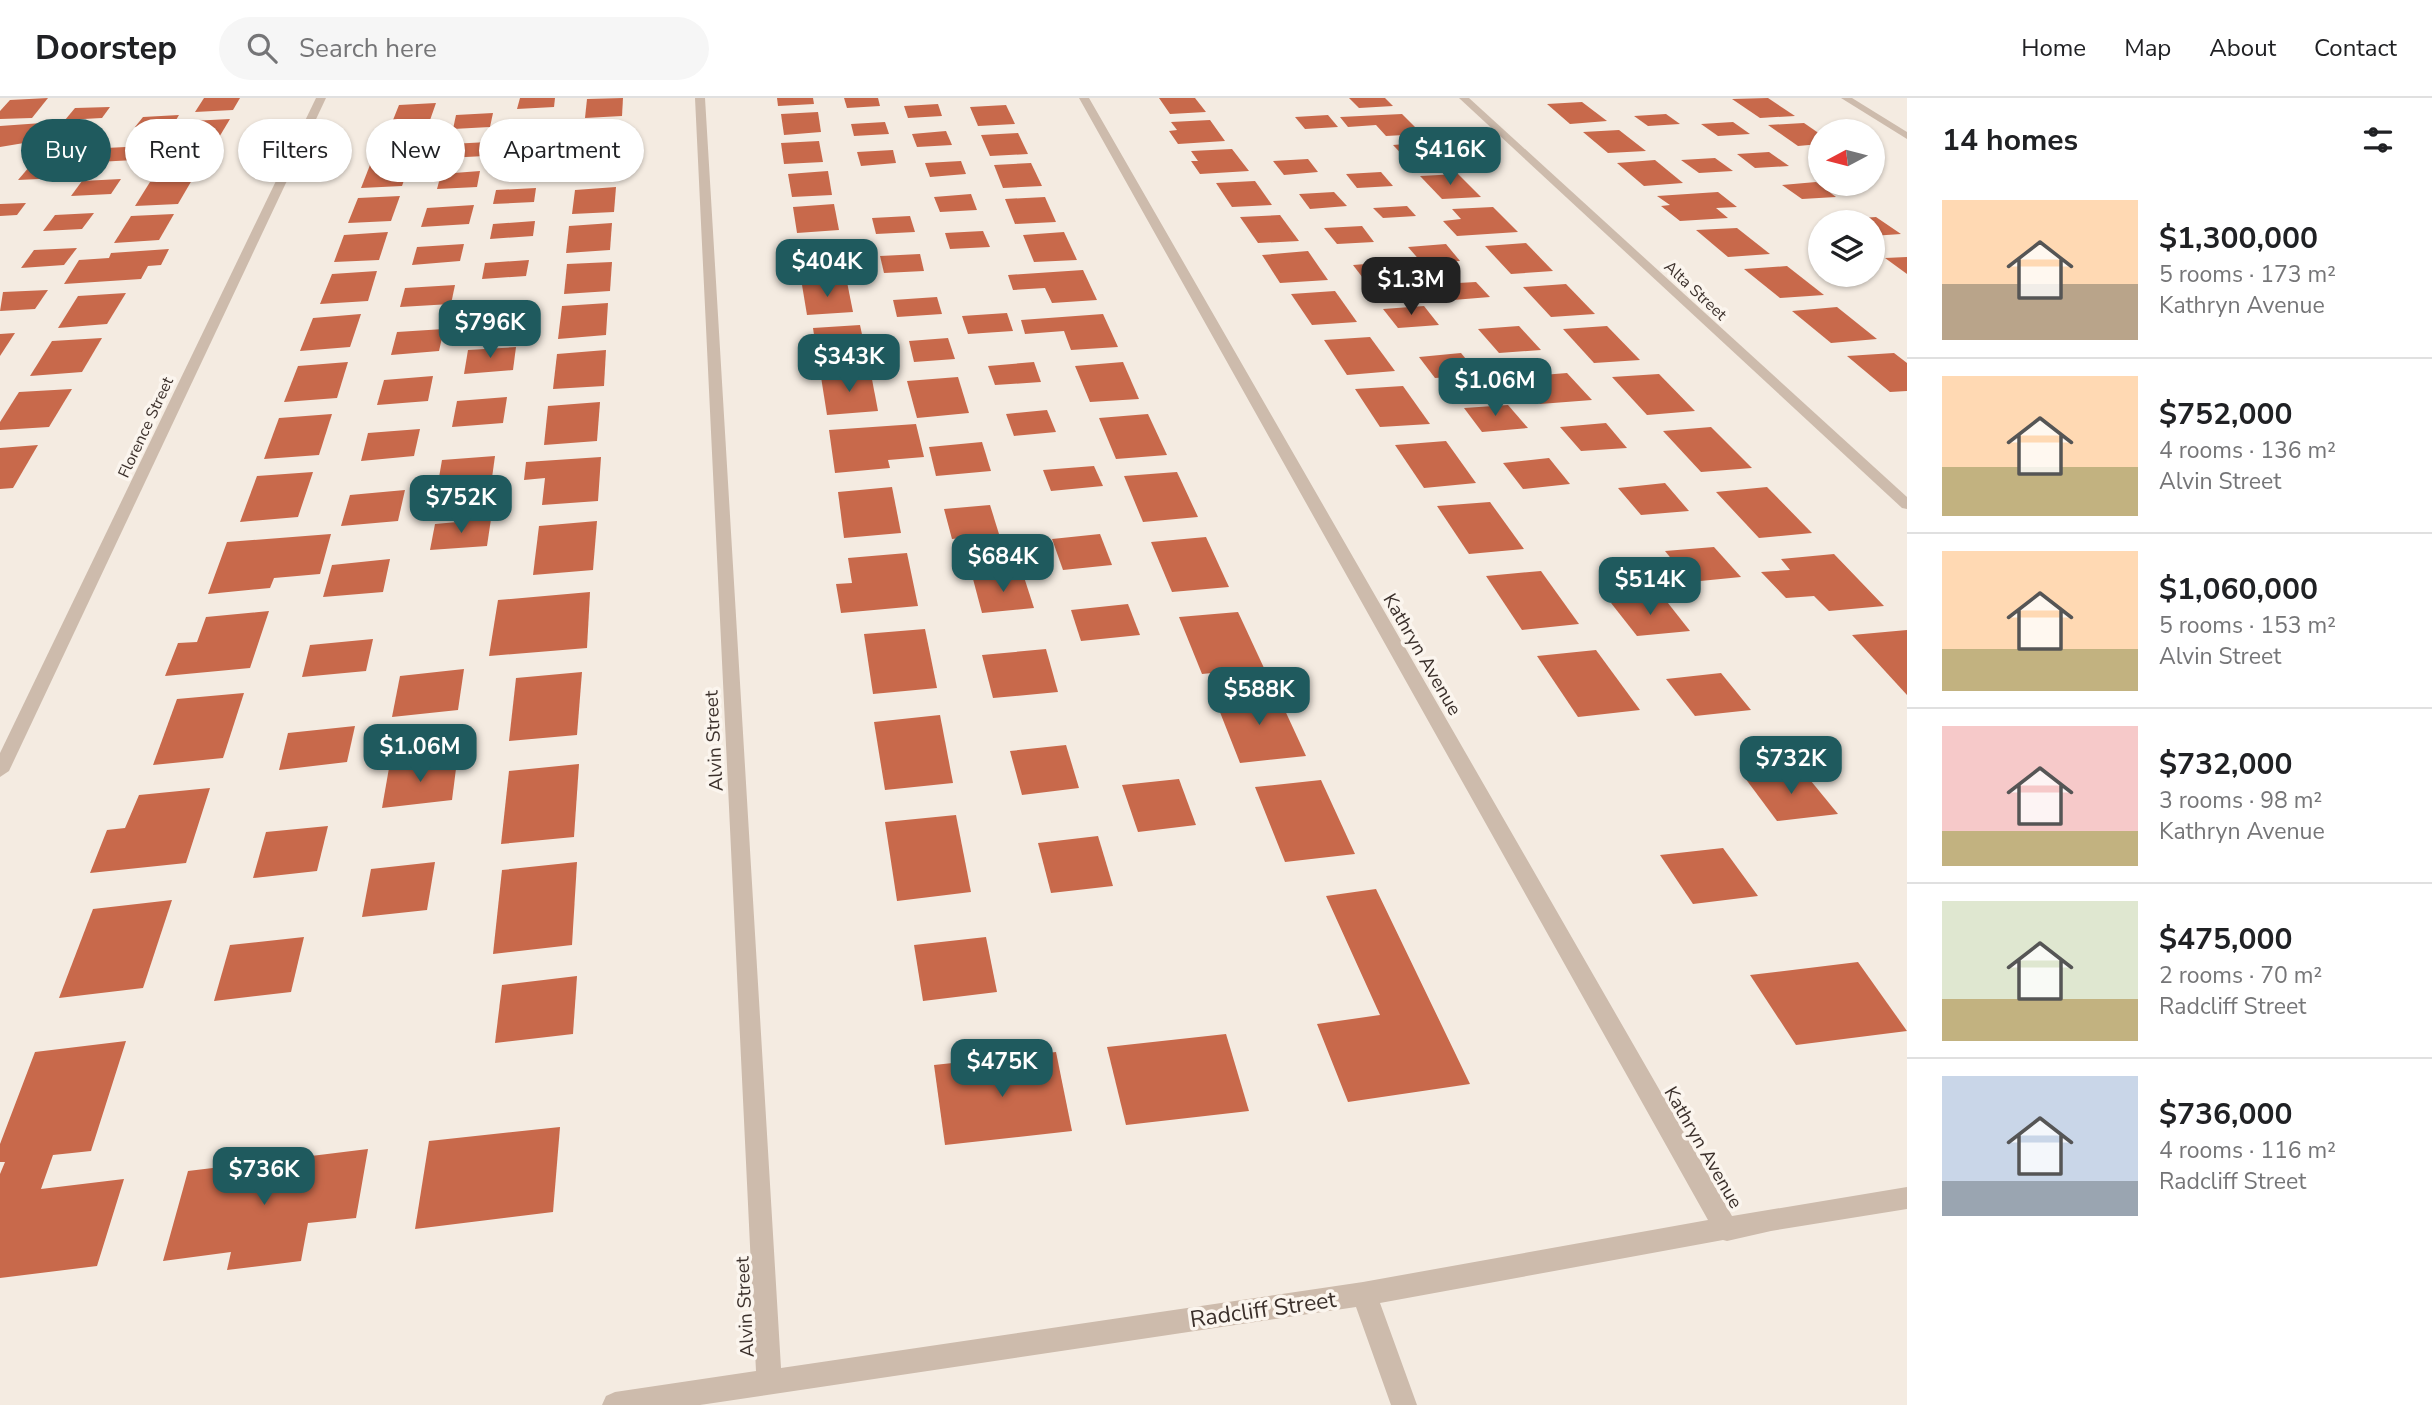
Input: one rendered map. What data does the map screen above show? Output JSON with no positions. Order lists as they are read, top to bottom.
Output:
{
  "streets": {
    "street": [
      "Alta Street",
      "Florence Street",
      "Kathryn Avenue",
      "Alvin Street",
      "Radcliff Street"
    ]
  },
  "crossings": [
    ["Kathryn Avenue", "Radcliff Street"],
    ["Alvin Street", "Radcliff Street"]
  ],
  "north": "left",
  "page": {
    "header": "Doorstep",
    "search": "Search here",
    "nav": [
      "Home",
      "Map",
      "About",
      "Contact"
    ],
    "heading": "14 homes",
    "chip": [
      "Buy",
      "Rent",
      "Filters",
      "New",
      "Apartment"
    ],
    "price": [
      "$416K",
      "$404K",
      "$1.3M",
      "$796K",
      "$343K",
      "$1.06M",
      "$752K",
      "$684K",
      "$514K",
      "$588K",
      "$1.06M",
      "$732K",
      "$475K",
      "$736K"
    ],
    "list": [
      {
        "name": "$1,300,000",
        "note": "5 rooms · 173 m² · Kathryn Avenue"
      },
      {
        "name": "$752,000",
        "note": "4 rooms · 136 m² · Alvin Street"
      },
      {
        "name": "$1,060,000",
        "note": "5 rooms · 153 m² · Alvin Street"
      },
      {
        "name": "$732,000",
        "note": "3 rooms · 98 m² · Kathryn Avenue"
      },
      {
        "name": "$475,000",
        "note": "2 rooms · 70 m² · Radcliff Street"
      },
      {
        "name": "$736,000",
        "note": "4 rooms · 116 m² · Radcliff Street"
      }
    ]
  }
}
